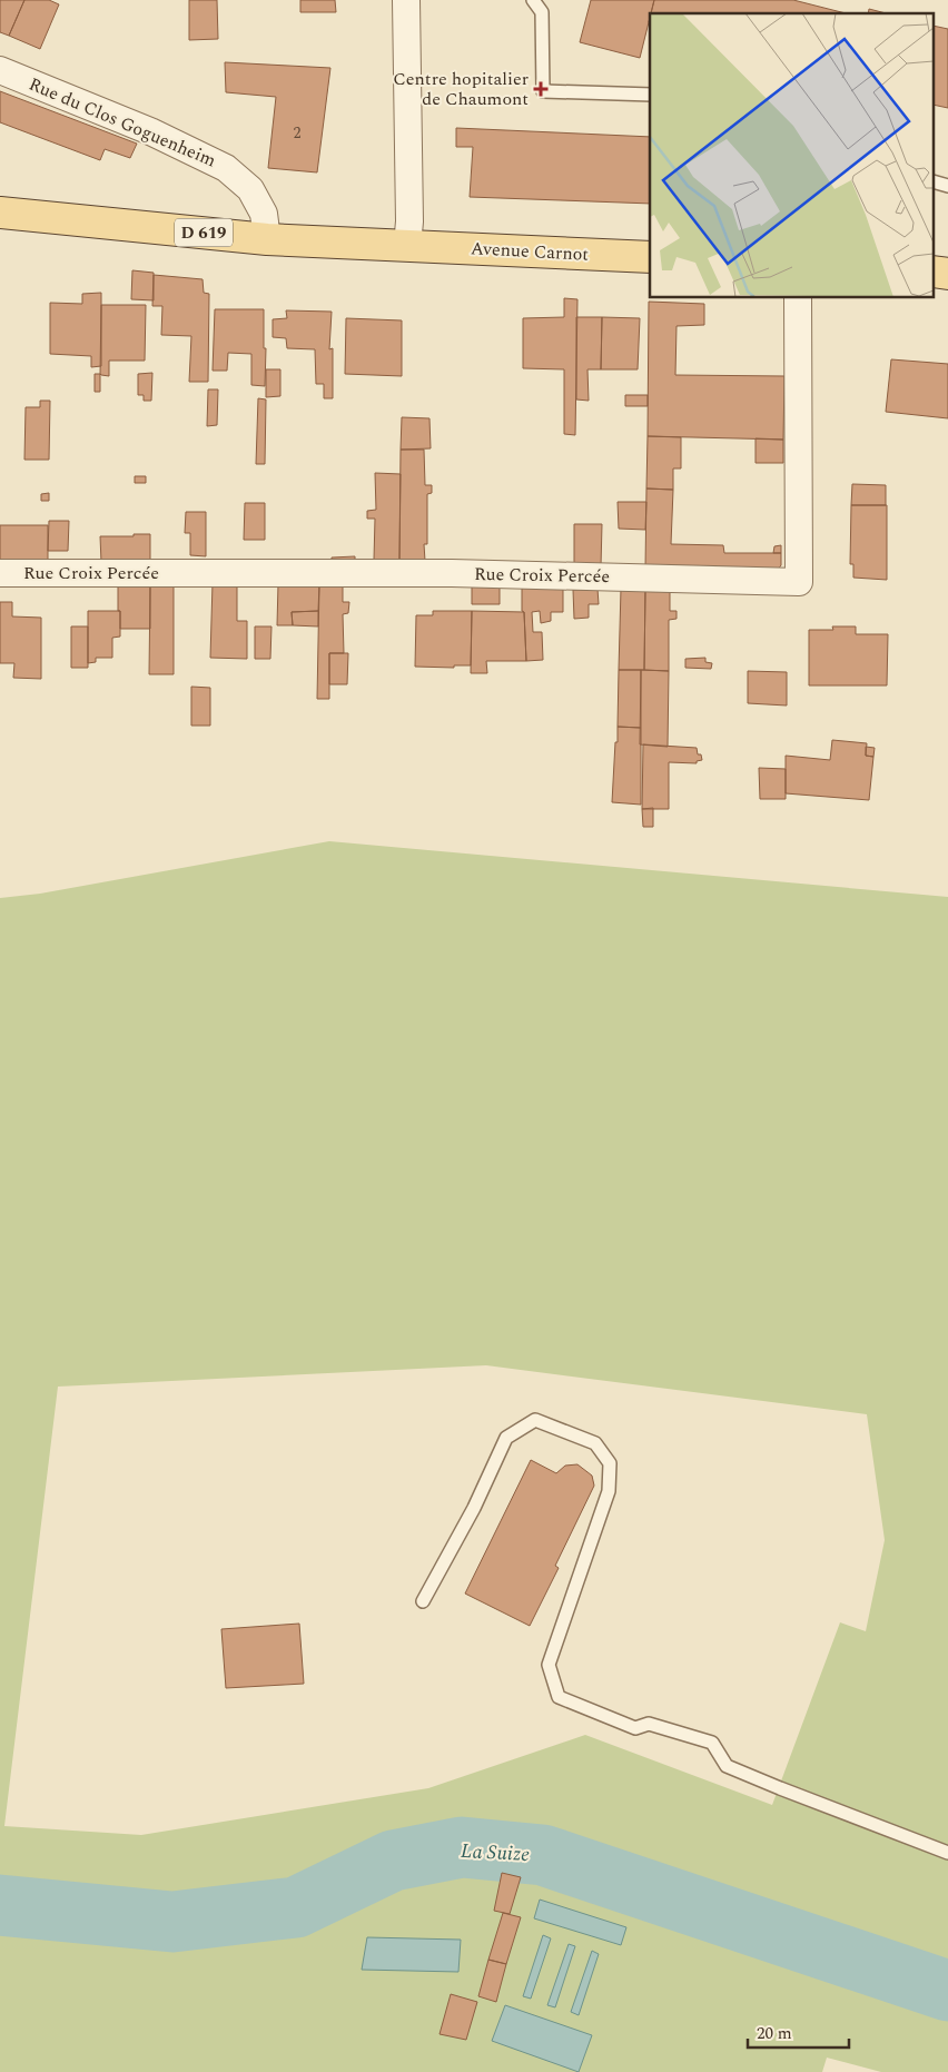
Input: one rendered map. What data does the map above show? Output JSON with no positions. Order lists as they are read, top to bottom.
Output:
{
  "streets": {
    "main road": ["D 619", "Avenue Carnot"],
    "street": ["Rue du Clos Goguenheim", "Rue Croix Percée"]
  },
  "crossings": [
    ["Rue du Clos Goguenheim", "D 619"],
    ["D 619", "Avenue Carnot"]
  ],
  "water": ["La Suize"],
  "places": {
    "health": ["Centre hopitalier de Chaumont"]
  },
  "house_numbers": ["2"],
  "scale_bar": "20 m"
}
